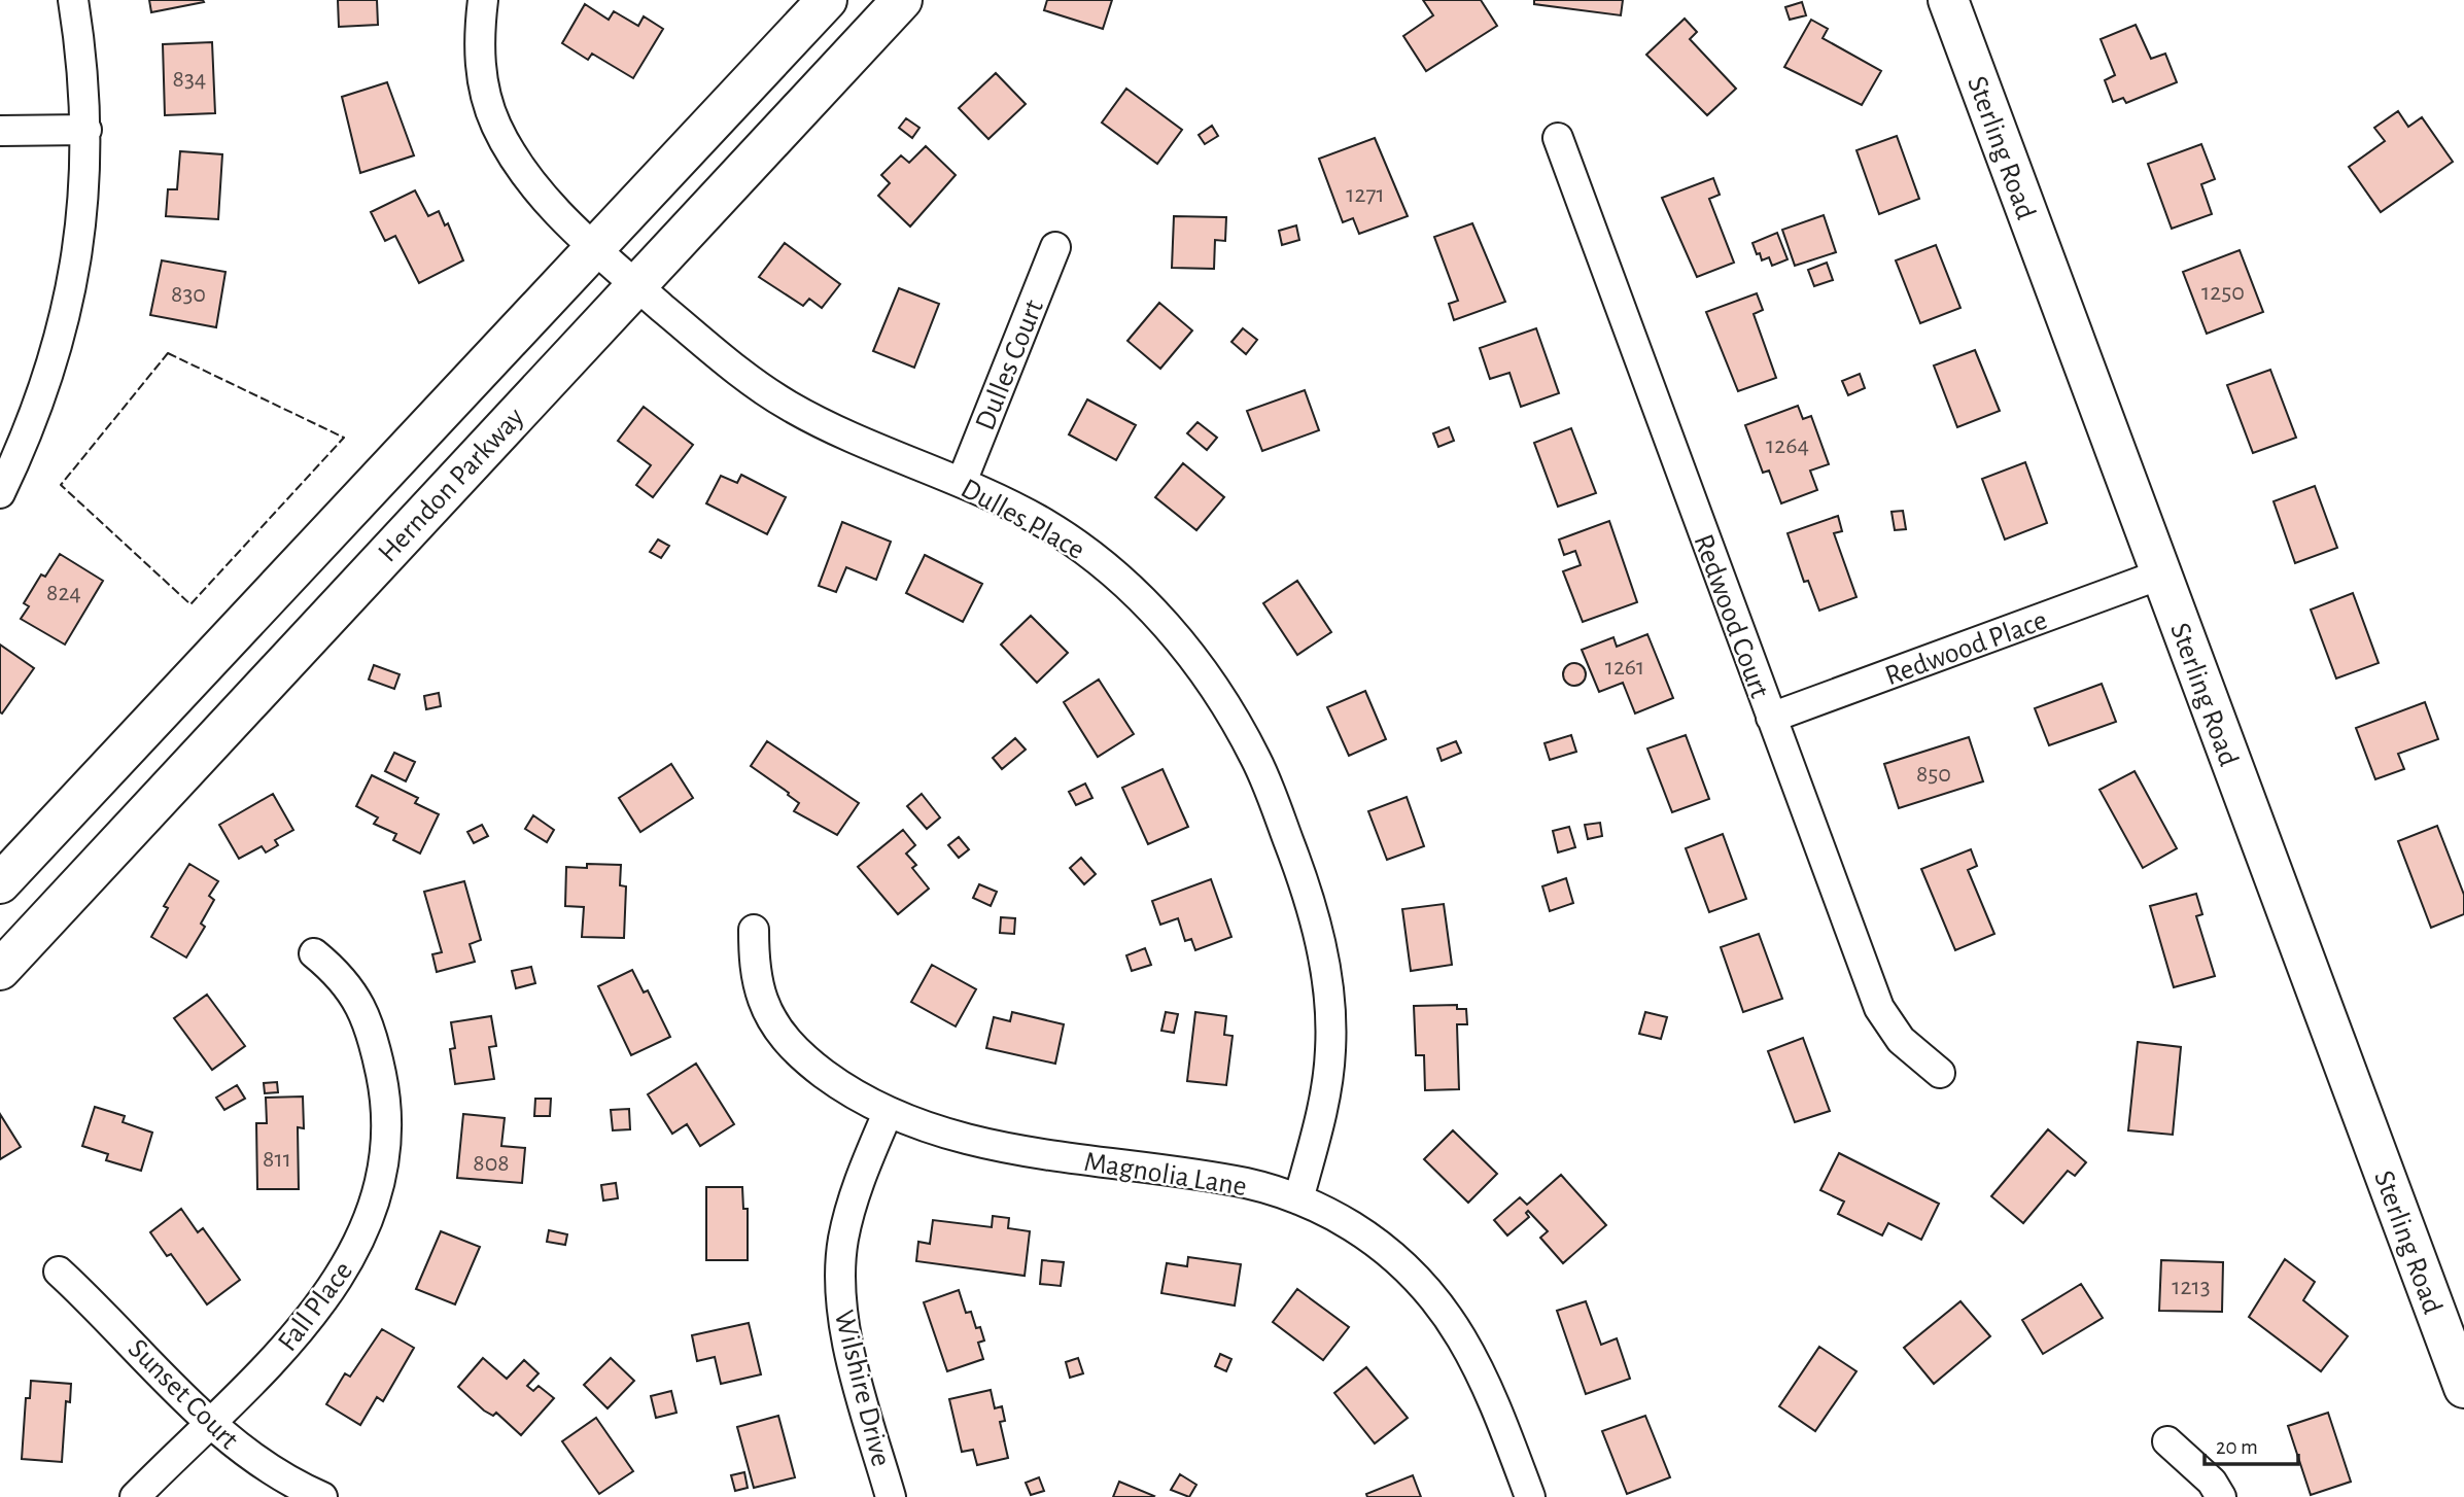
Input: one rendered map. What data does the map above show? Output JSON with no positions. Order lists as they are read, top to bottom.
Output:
{
  "streets": {
    "main road": ["Sterling Road", "Herndon Parkway"],
    "street": [
      "Dulles Court",
      "Dulles Place",
      "Redwood Court",
      "Redwood Place",
      "Magnolia Lane",
      "Fall Place",
      "Wilshire Drive",
      "Sunset Court"
    ]
  },
  "crossings": [
    ["Sterling Road", "Redwood Place"],
    ["Dulles Court", "Dulles Place"],
    ["Herndon Parkway", "Dulles Place"],
    ["Dulles Place", "Magnolia Lane"],
    ["Redwood Court", "Redwood Place"],
    ["Magnolia Lane", "Wilshire Drive"],
    ["Fall Place", "Sunset Court"]
  ],
  "house_numbers": [
    "834",
    "1271",
    "1250",
    "830",
    "1264",
    "824",
    "1261",
    "850",
    "811",
    "808",
    "1213"
  ],
  "scale_bar": "20 m"
}
